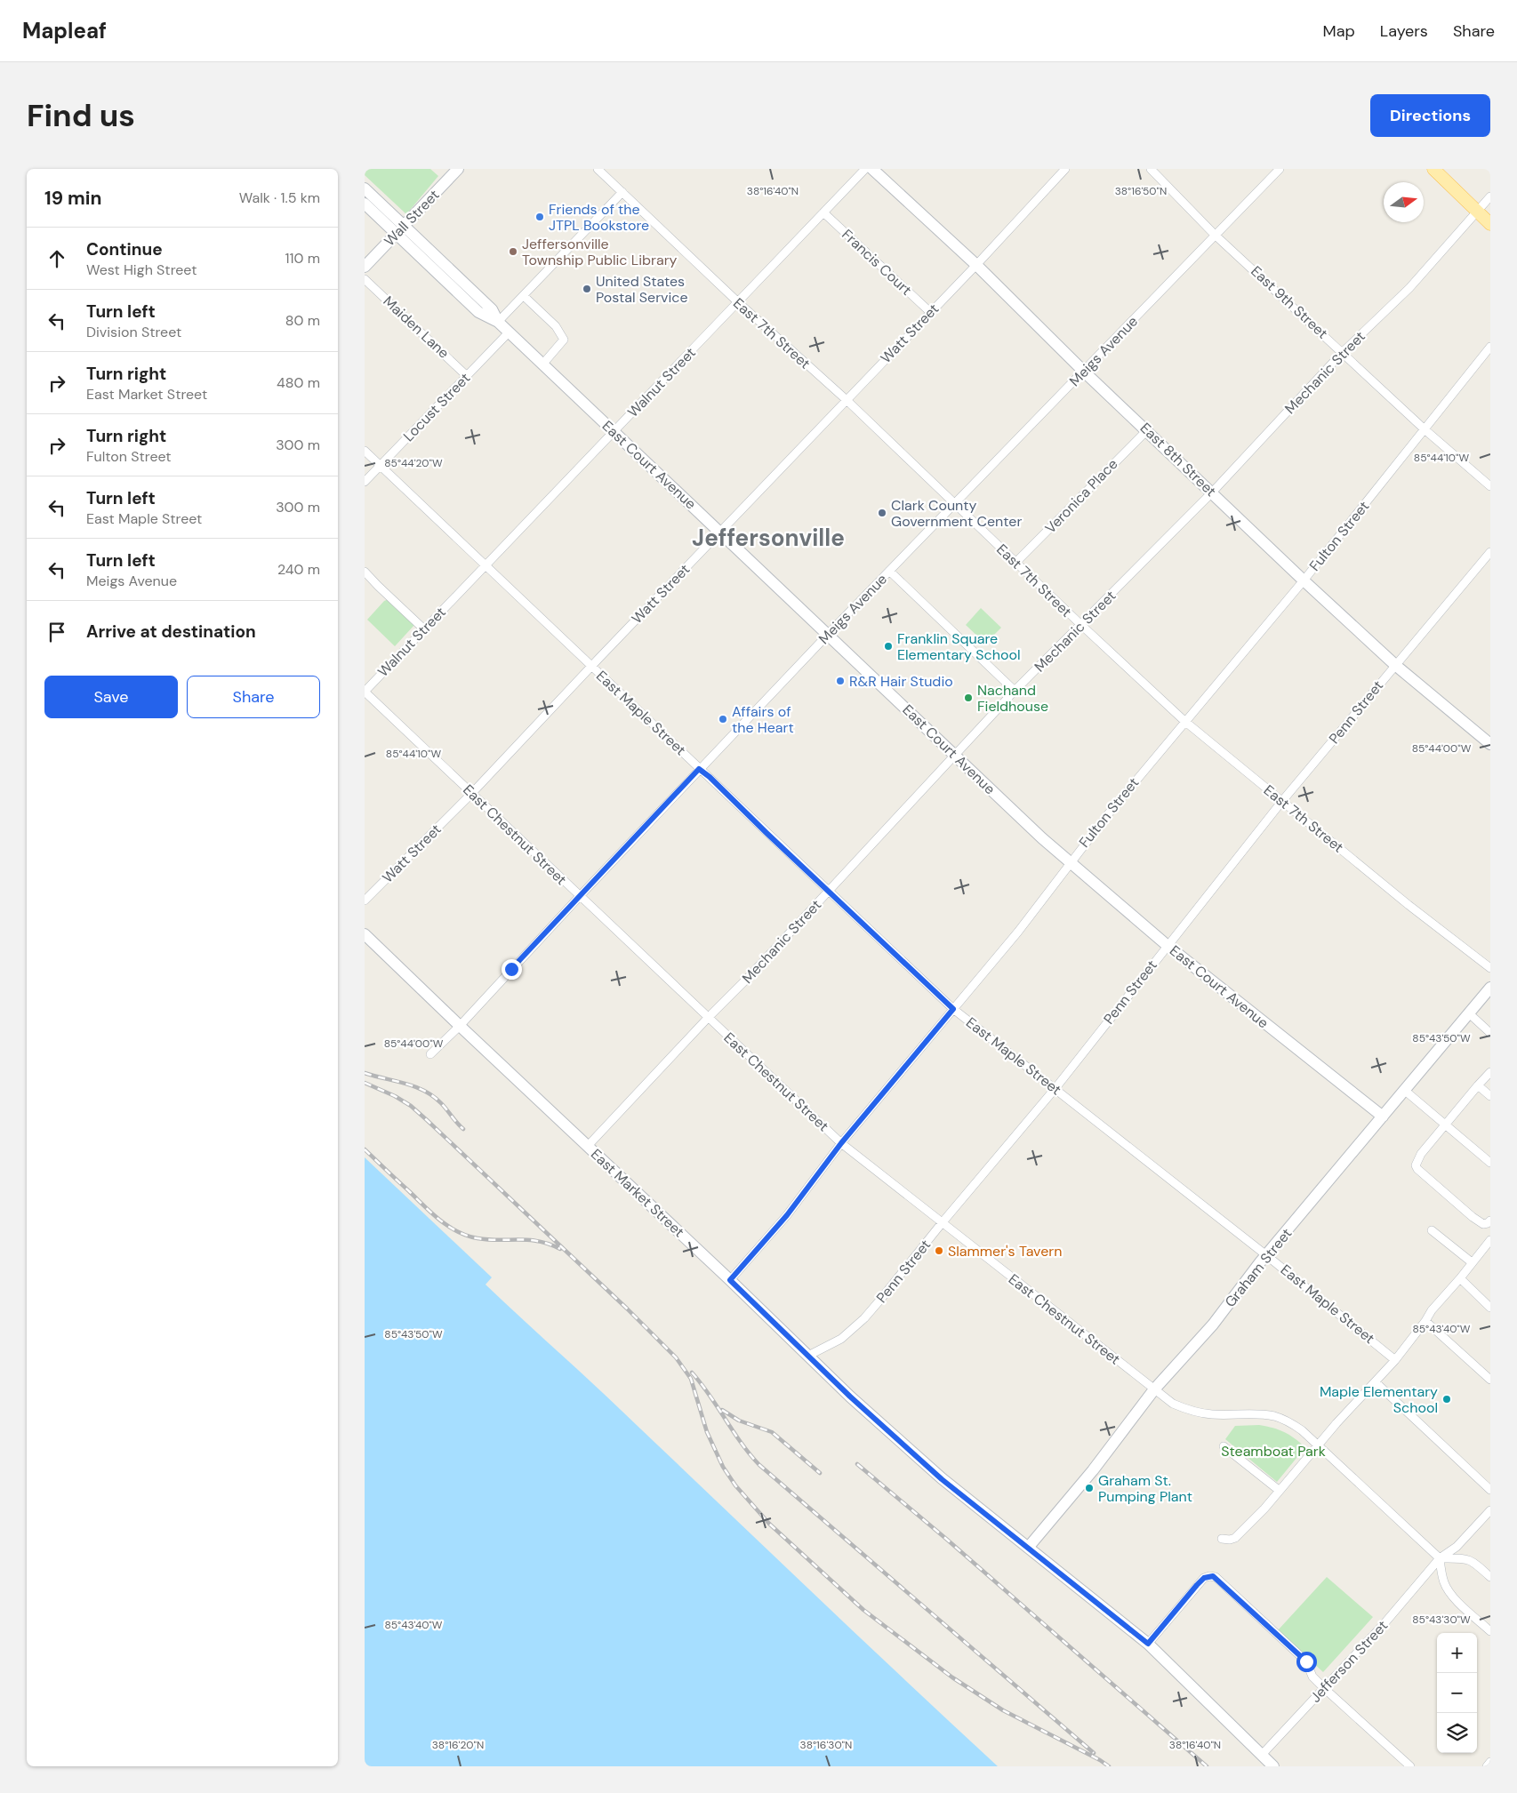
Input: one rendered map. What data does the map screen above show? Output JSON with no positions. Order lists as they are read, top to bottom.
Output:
{
  "streets": {
    "street": [
      "Wall Street",
      "Francis Court",
      "East 9th Street",
      "Maiden Lane",
      "East 7th Street",
      "Watt Street",
      "Meigs Avenue",
      "Mechanic Street",
      "Walnut Street",
      "Locust Street",
      "East 8th Street",
      "East Court Avenue",
      "Veronica Place",
      "Fulton Street",
      "Penn Street",
      "East Maple Street",
      "East Chestnut Street",
      "East Market Street",
      "Graham Street",
      "Jefferson Street"
    ]
  },
  "crossings": [
    ["Wall Street", "East Court Avenue"],
    ["Francis Court", "Watt Street"],
    ["Francis Court", "Walnut Street"],
    ["East 9th Street", "Meigs Avenue"],
    ["East 9th Street", "Mechanic Street"],
    ["East 9th Street", "Fulton Street"],
    ["Maiden Lane", "Locust Street"],
    ["East 7th Street", "Watt Street"],
    ["East 7th Street", "Meigs Avenue"],
    ["East 7th Street", "Mechanic Street"],
    ["East 7th Street", "Walnut Street"],
    ["East 7th Street", "Veronica Place"],
    ["East 7th Street", "Fulton Street"],
    ["East 7th Street", "Penn Street"],
    ["Watt Street", "East 8th Street"],
    ["Watt Street", "East Court Avenue"],
    ["Watt Street", "East Maple Street"],
    ["Watt Street", "East Chestnut Street"],
    ["Meigs Avenue", "East 8th Street"],
    ["Meigs Avenue", "East Court Avenue"],
    ["Meigs Avenue", "East Maple Street"],
    ["Meigs Avenue", "East Chestnut Street"],
    ["Meigs Avenue", "East Market Street"],
    ["Mechanic Street", "East 8th Street"],
    ["Mechanic Street", "East Court Avenue"],
    ["Mechanic Street", "East Maple Street"],
    ["Mechanic Street", "East Chestnut Street"],
    ["Mechanic Street", "East Market Street"],
    ["Walnut Street", "East Court Avenue"],
    ["Walnut Street", "East Maple Street"],
    ["Walnut Street", "East Chestnut Street"],
    ["Locust Street", "East Court Avenue"],
    ["Locust Street", "East Maple Street"],
    ["East 8th Street", "Veronica Place"],
    ["East 8th Street", "Fulton Street"],
    ["East 8th Street", "Penn Street"],
    ["East Court Avenue", "Fulton Street"],
    ["East Court Avenue", "Penn Street"],
    ["East Court Avenue", "Graham Street"],
    ["Fulton Street", "East Maple Street"],
    ["Fulton Street", "East Chestnut Street"],
    ["Fulton Street", "East Market Street"],
    ["Penn Street", "East Maple Street"],
    ["Penn Street", "East Chestnut Street"],
    ["Penn Street", "East Market Street"],
    ["East Maple Street", "Graham Street"],
    ["East Chestnut Street", "Graham Street"],
    ["East Chestnut Street", "Jefferson Street"],
    ["East Market Street", "Graham Street"],
    ["East Market Street", "Jefferson Street"]
  ],
  "districts": ["Jeffersonville"],
  "parks": ["Steamboat Park"],
  "places": [
    "Friends of the JTPL Bookstore",
    "Jeffersonville Township Public Library",
    "United States Postal Service",
    "Clark County Government Center",
    "Franklin Square Elementary School",
    "R&R Hair Studio",
    "Nachand Fieldhouse",
    "Affairs of the Heart",
    "Slammer's Tavern",
    "Maple Elementary School",
    "Graham St. Pumping Plant"
  ],
  "north": "right",
  "page": {
    "header": "Mapleaf",
    "nav": ["Map", "Layers", "Share"],
    "buttons": [
      "Directions",
      ["Save", "Share"]
    ],
    "title": "Find us",
    "heading": ["19 min", "Walk · 1.5 km"],
    "list": [
      ["Continue", "West High Street", "110 m"],
      ["Turn left", "Division Street", "80 m"],
      ["Turn right", "East Market Street", "480 m"],
      ["Turn right", "Fulton Street", "300 m"],
      ["Turn left", "East Maple Street", "300 m"],
      ["Turn left", "Meigs Avenue", "240 m"],
      "Arrive at destination"
    ],
    "map_buttons": ["+", "−"]
  },
  "coordinates": [
    "38°16'40\"N",
    "38°16'50\"N",
    "85°44'10\"W",
    "85°44'20\"W",
    "85°44'00\"W",
    "85°43'50\"W",
    "85°43'40\"W",
    "85°43'30\"W",
    "38°16'20\"N",
    "38°16'30\"N"
  ]
}
